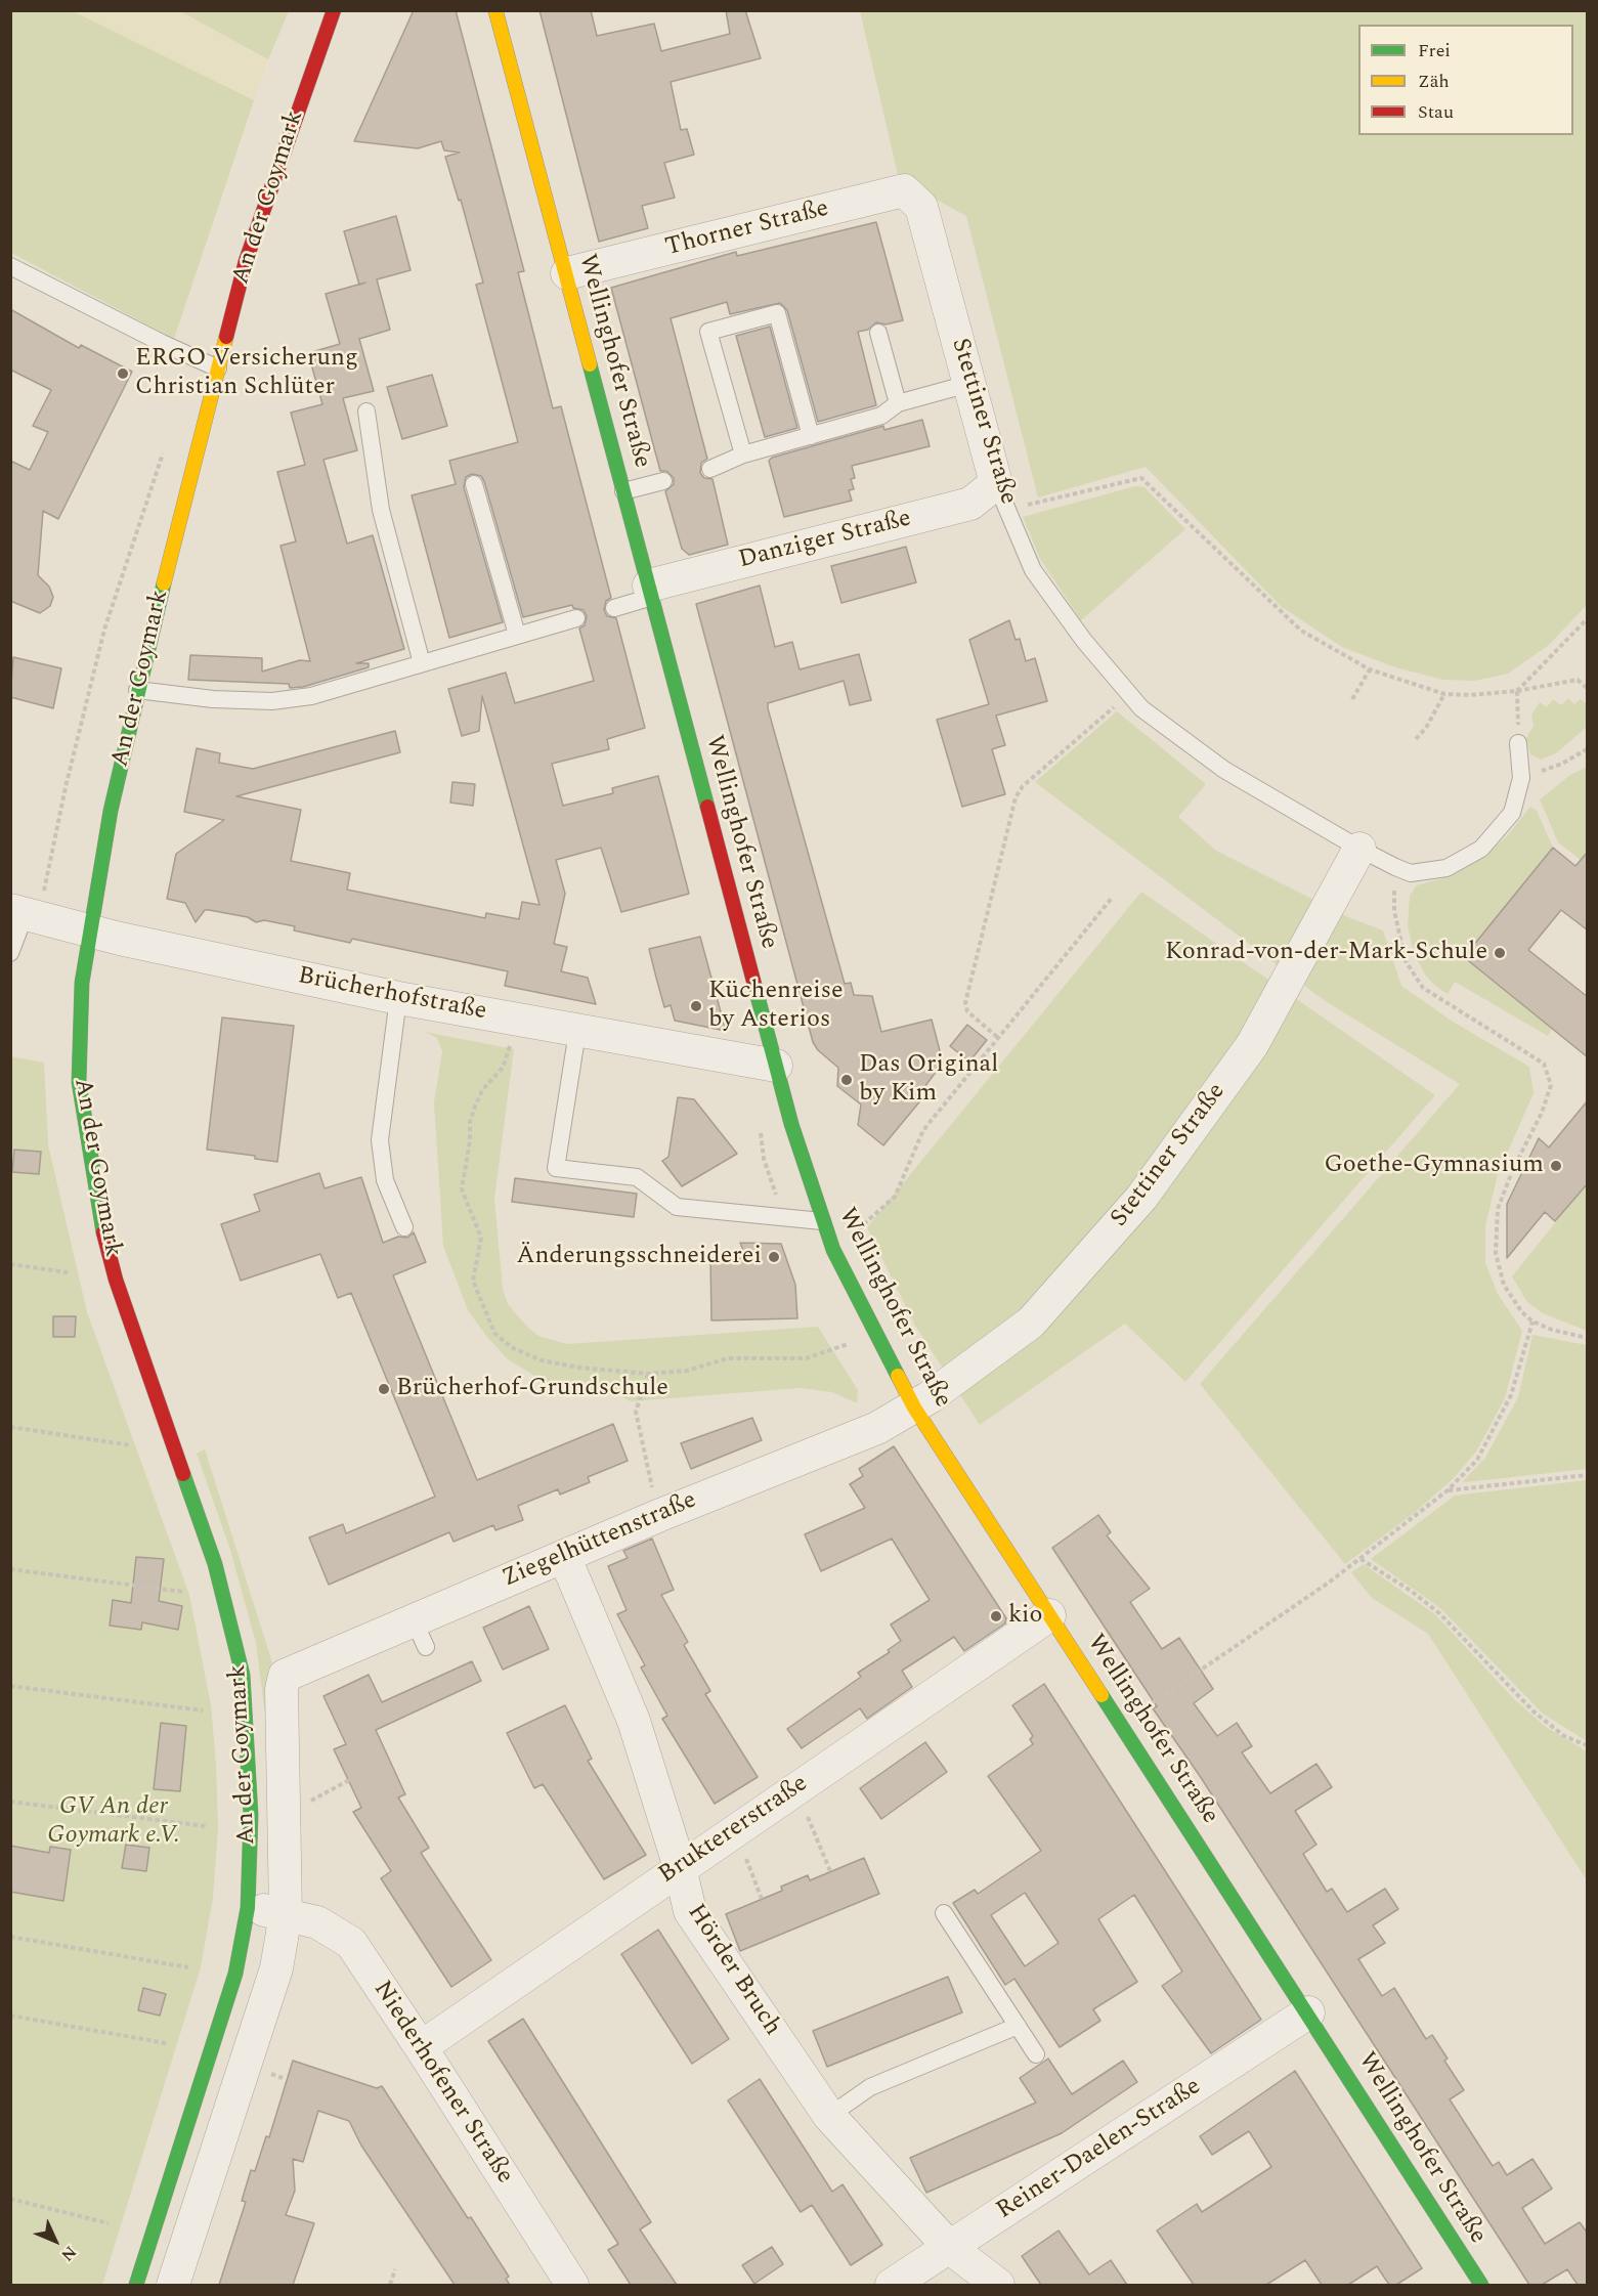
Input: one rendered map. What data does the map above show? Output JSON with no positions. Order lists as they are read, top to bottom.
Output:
{
  "streets": {
    "street": [
      "An der Goymark",
      "Thorner Straße",
      "Wellinghofer Straße",
      "Stettiner Straße",
      "Danziger Straße",
      "Brücherhofstraße",
      "Ziegelhüttenstraße",
      "Bruktererstraße",
      "Hörder Bruch",
      "Niederhofener Straße",
      "Reiner-Daelen-Straße"
    ]
  },
  "crossings": [
    ["An der Goymark", "Brücherhofstraße"],
    ["An der Goymark", "Niederhofener Straße"],
    ["Thorner Straße", "Wellinghofer Straße"],
    ["Thorner Straße", "Stettiner Straße"],
    ["Wellinghofer Straße", "Stettiner Straße"],
    ["Wellinghofer Straße", "Danziger Straße"],
    ["Wellinghofer Straße", "Brücherhofstraße"],
    ["Wellinghofer Straße", "Ziegelhüttenstraße"],
    ["Wellinghofer Straße", "Bruktererstraße"],
    ["Wellinghofer Straße", "Reiner-Daelen-Straße"],
    ["Stettiner Straße", "Danziger Straße"],
    ["Stettiner Straße", "Ziegelhüttenstraße"],
    ["Ziegelhüttenstraße", "Hörder Bruch"],
    ["Ziegelhüttenstraße", "Niederhofener Straße"],
    ["Bruktererstraße", "Hörder Bruch"],
    ["Bruktererstraße", "Niederhofener Straße"],
    ["Hörder Bruch", "Reiner-Daelen-Straße"]
  ],
  "parks": ["GV An der Goymark e.V."],
  "places": [
    "ERGO Versicherung Christian Schlüter",
    "Konrad-von-der-Mark-Schule",
    "Küchenreise by Asterios",
    "Das Original by Kim",
    "Goethe-Gymnasium",
    "Änderungsschneiderei",
    "Brücherhof-Grundschule",
    "kio"
  ],
  "legend": ["Frei", "Zäh", "Stau"],
  "north": "bottom right"
}
